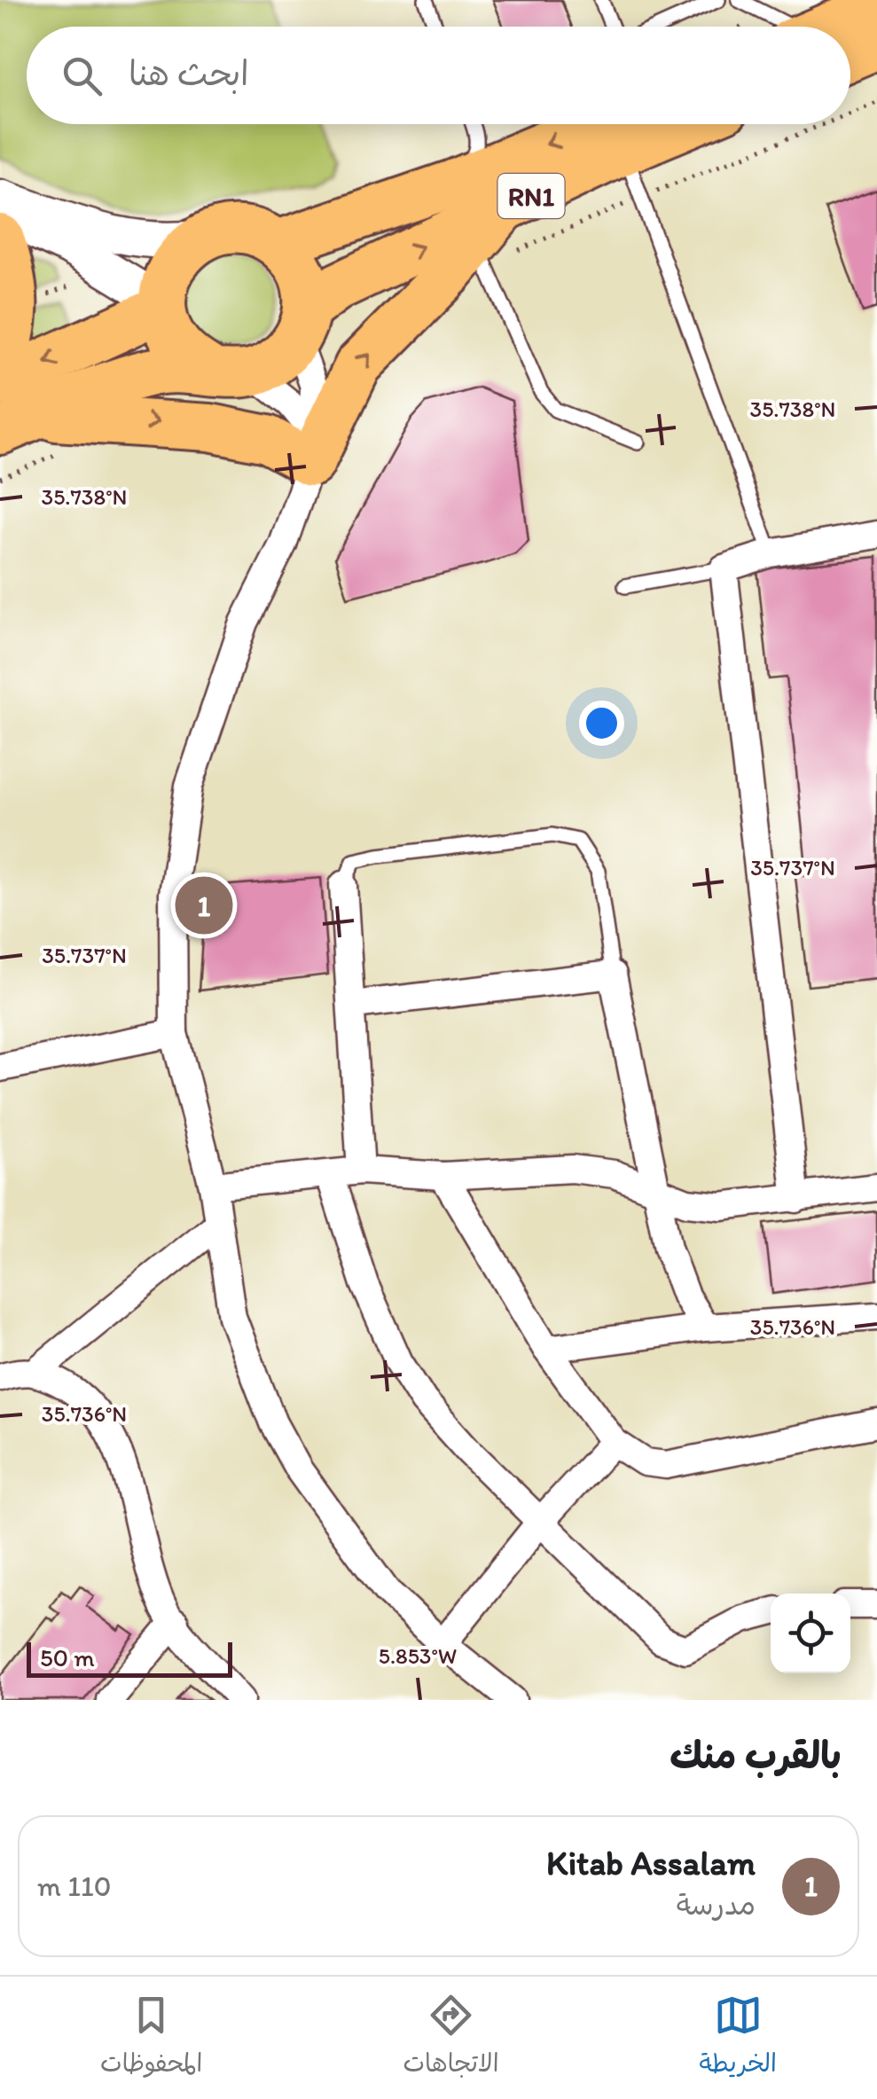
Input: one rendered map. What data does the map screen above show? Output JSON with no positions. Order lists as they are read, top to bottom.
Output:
{
  "streets": {
    "highway": ["RN1"]
  },
  "scale_bar": "50 m",
  "page": {
    "search": "ابحث هنا",
    "pins": "1",
    "scale": "50 m",
    "heading": "بالقرب منك",
    "list": [
      {
        "mark": "1",
        "name": "Kitab Assalam",
        "note": "مدرسة",
        "value": "110 m"
      }
    ],
    "nav": ["الخريطة", "الاتجاهات", "المحفوظات"]
  },
  "coordinates": [
    "35.738°N",
    "35.737°N",
    "35.736°N",
    "5.853°W"
  ]
}
